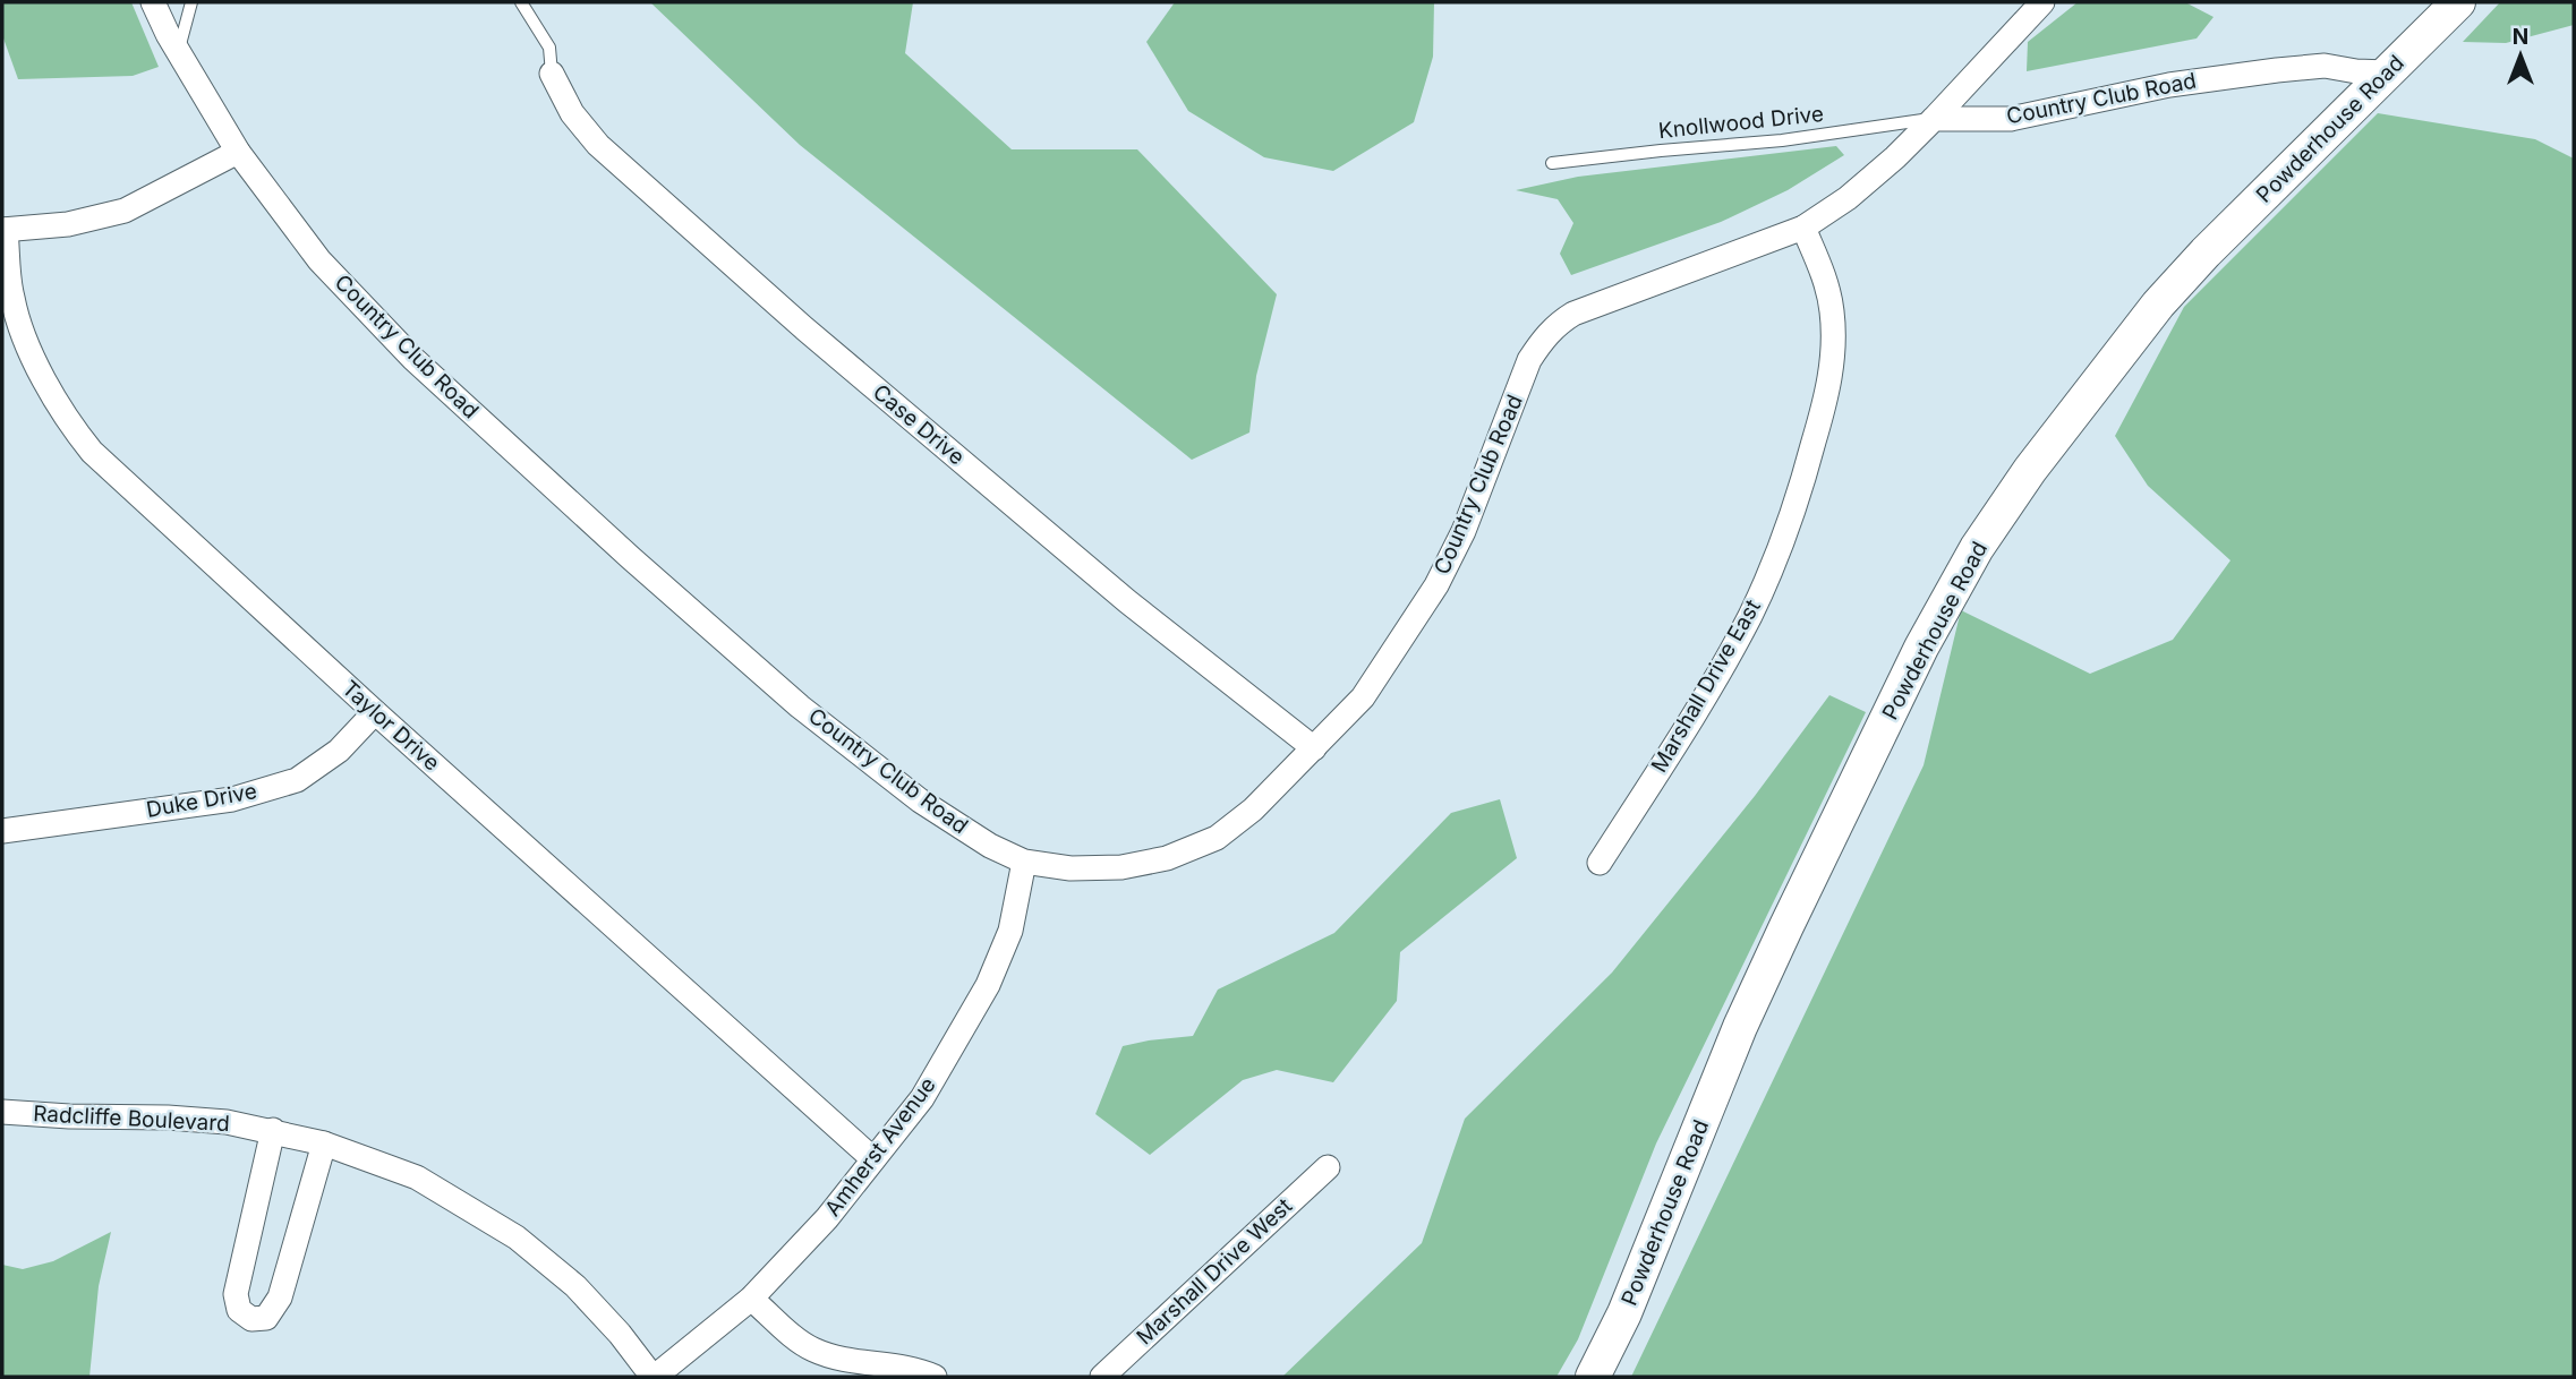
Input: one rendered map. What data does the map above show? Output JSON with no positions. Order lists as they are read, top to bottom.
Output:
{
  "streets": {
    "street": [
      "Country Club Road",
      "Powderhouse Road",
      "Case Drive",
      "Marshall Drive East",
      "Taylor Drive",
      "Duke Drive",
      "Radcliffe Boulevard",
      "Amherst Avenue",
      "Marshall Drive West"
    ],
    "lane": ["Knollwood Drive"]
  },
  "crossings": [
    ["Country Club Road", "Knollwood Drive"],
    ["Country Club Road", "Powderhouse Road"],
    ["Country Club Road", "Case Drive"],
    ["Country Club Road", "Marshall Drive East"],
    ["Country Club Road", "Amherst Avenue"],
    ["Taylor Drive", "Duke Drive"],
    ["Taylor Drive", "Amherst Avenue"],
    ["Radcliffe Boulevard", "Amherst Avenue"]
  ],
  "north": "top"
}
